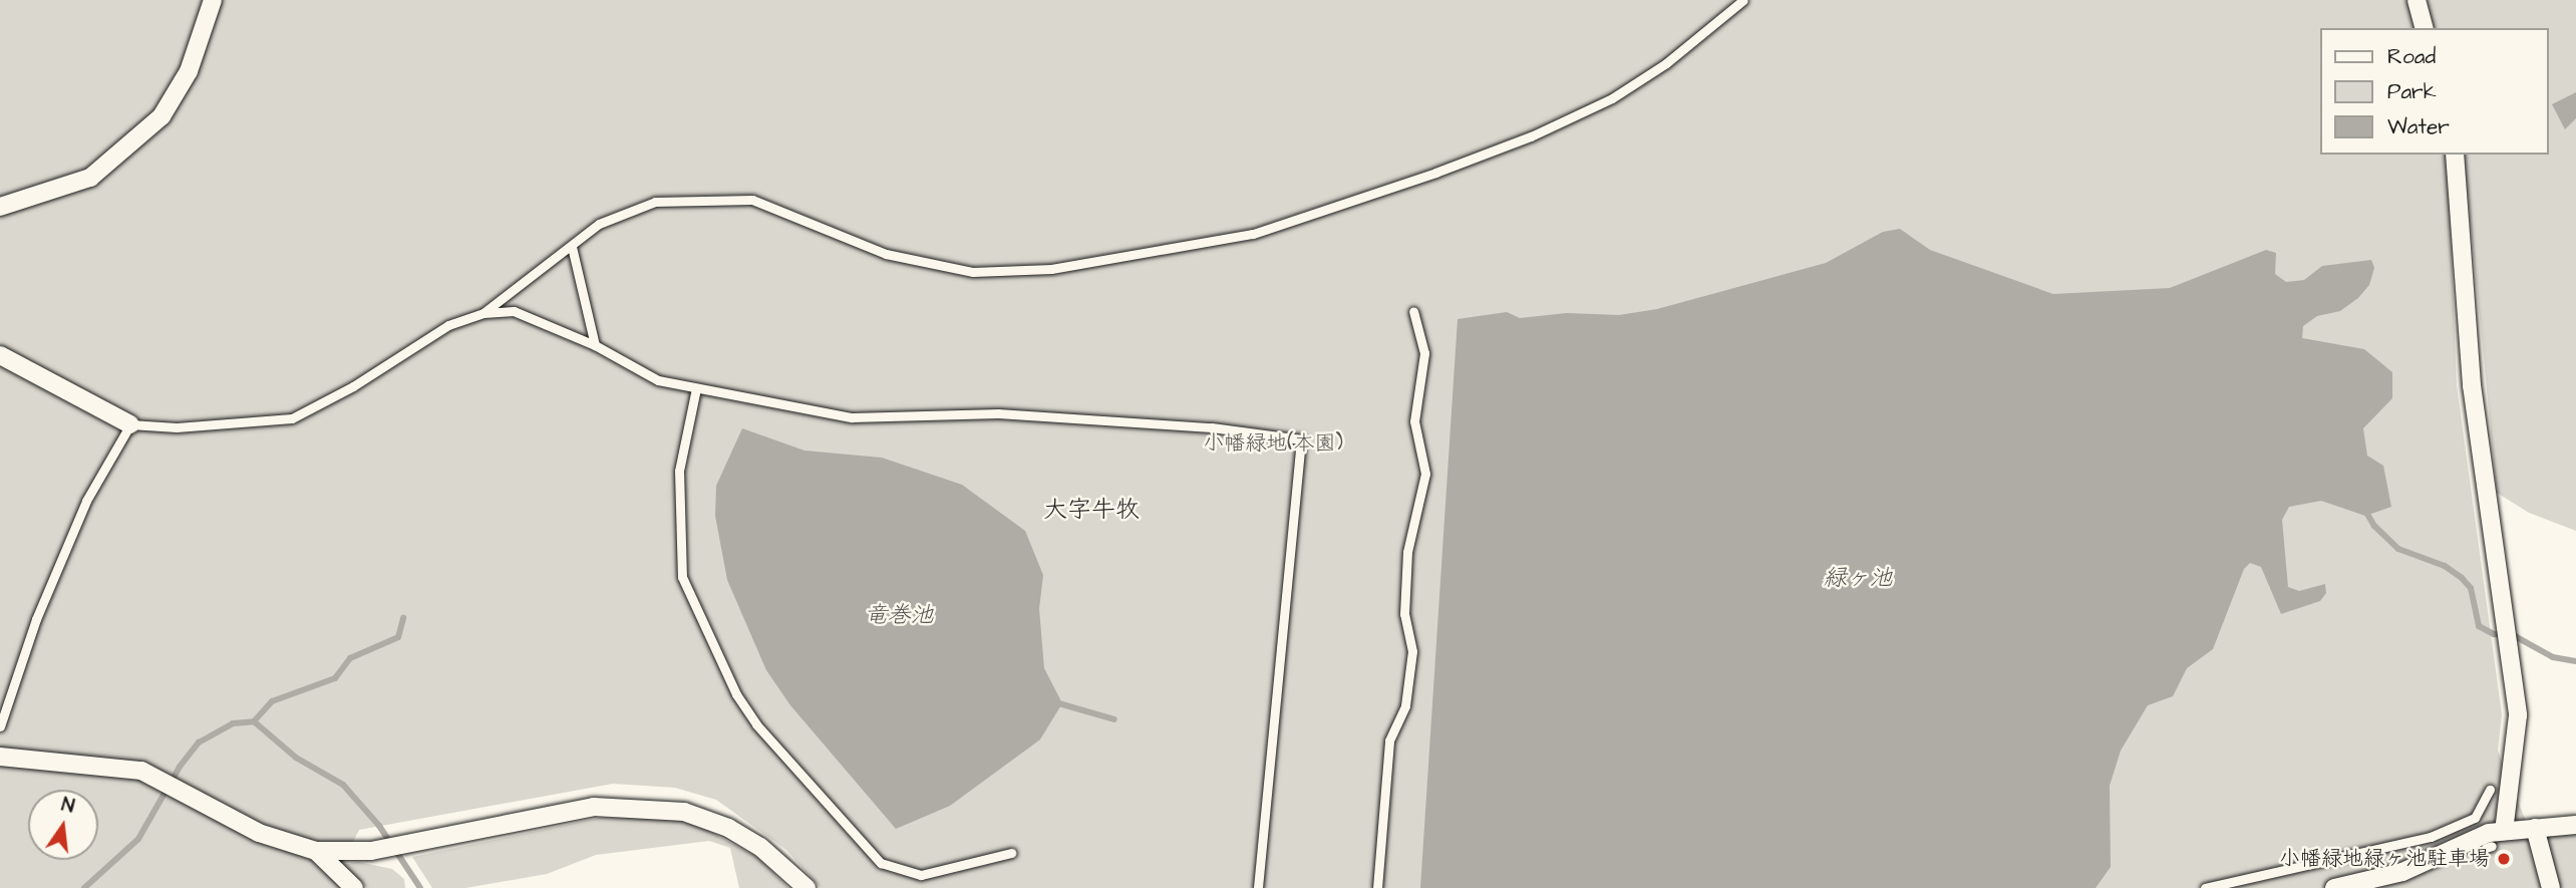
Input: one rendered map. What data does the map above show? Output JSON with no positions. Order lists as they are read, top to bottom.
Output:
{
  "districts": ["大字牛牧"],
  "water": ["緑ヶ池", "竜巻池"],
  "parks": ["小幡緑地(本園)"],
  "places": ["小幡緑地緑ヶ池駐車場"],
  "legend": ["Road", "Park", "Water"],
  "north": "top"
}
